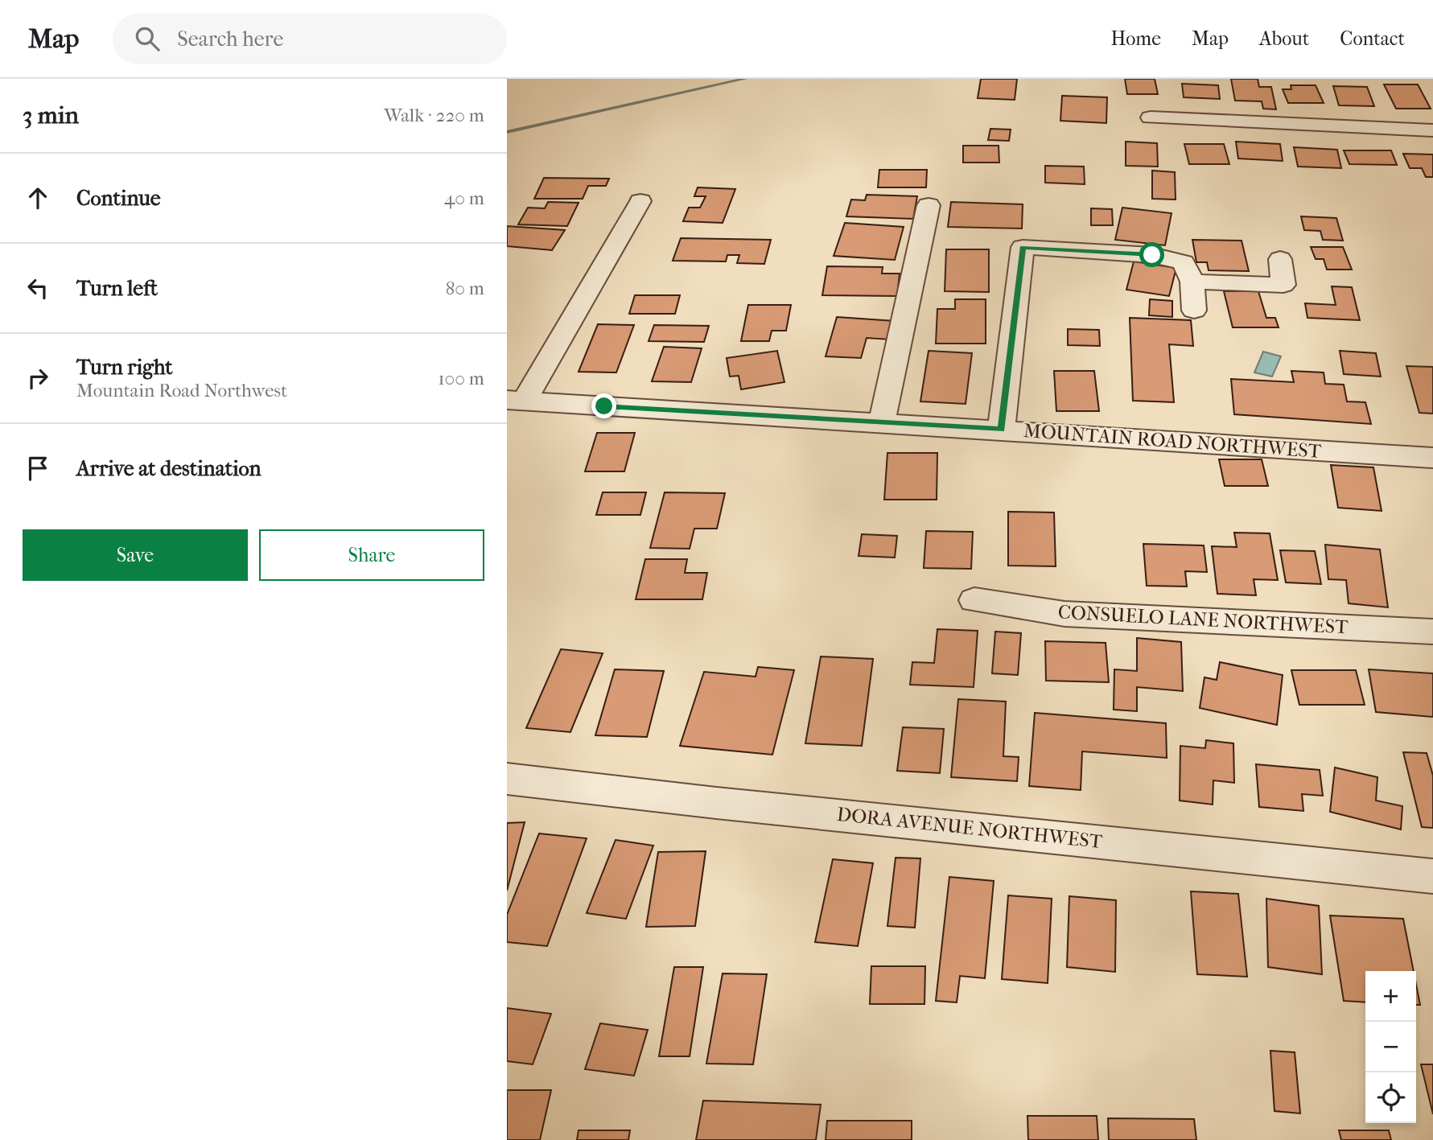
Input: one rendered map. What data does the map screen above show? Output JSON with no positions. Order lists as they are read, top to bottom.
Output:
{
  "streets": {
    "street": ["MOUNTAIN ROAD NORTHWEST", "CONSUELO LANE NORTHWEST", "DORA AVENUE NORTHWEST"]
  },
  "page": {
    "header": "Map",
    "search": "Search here",
    "nav": [
      "Home",
      "Map",
      "About",
      "Contact"
    ],
    "heading": ["3 min", "Walk · 220 m"],
    "list": [
      ["Continue", "40 m"],
      ["Turn left", "80 m"],
      ["Turn right", "Mountain Road Northwest", "100 m"],
      "Arrive at destination"
    ],
    "buttons": ["Save", "Share"],
    "map_buttons": ["+", "−"]
  }
}
